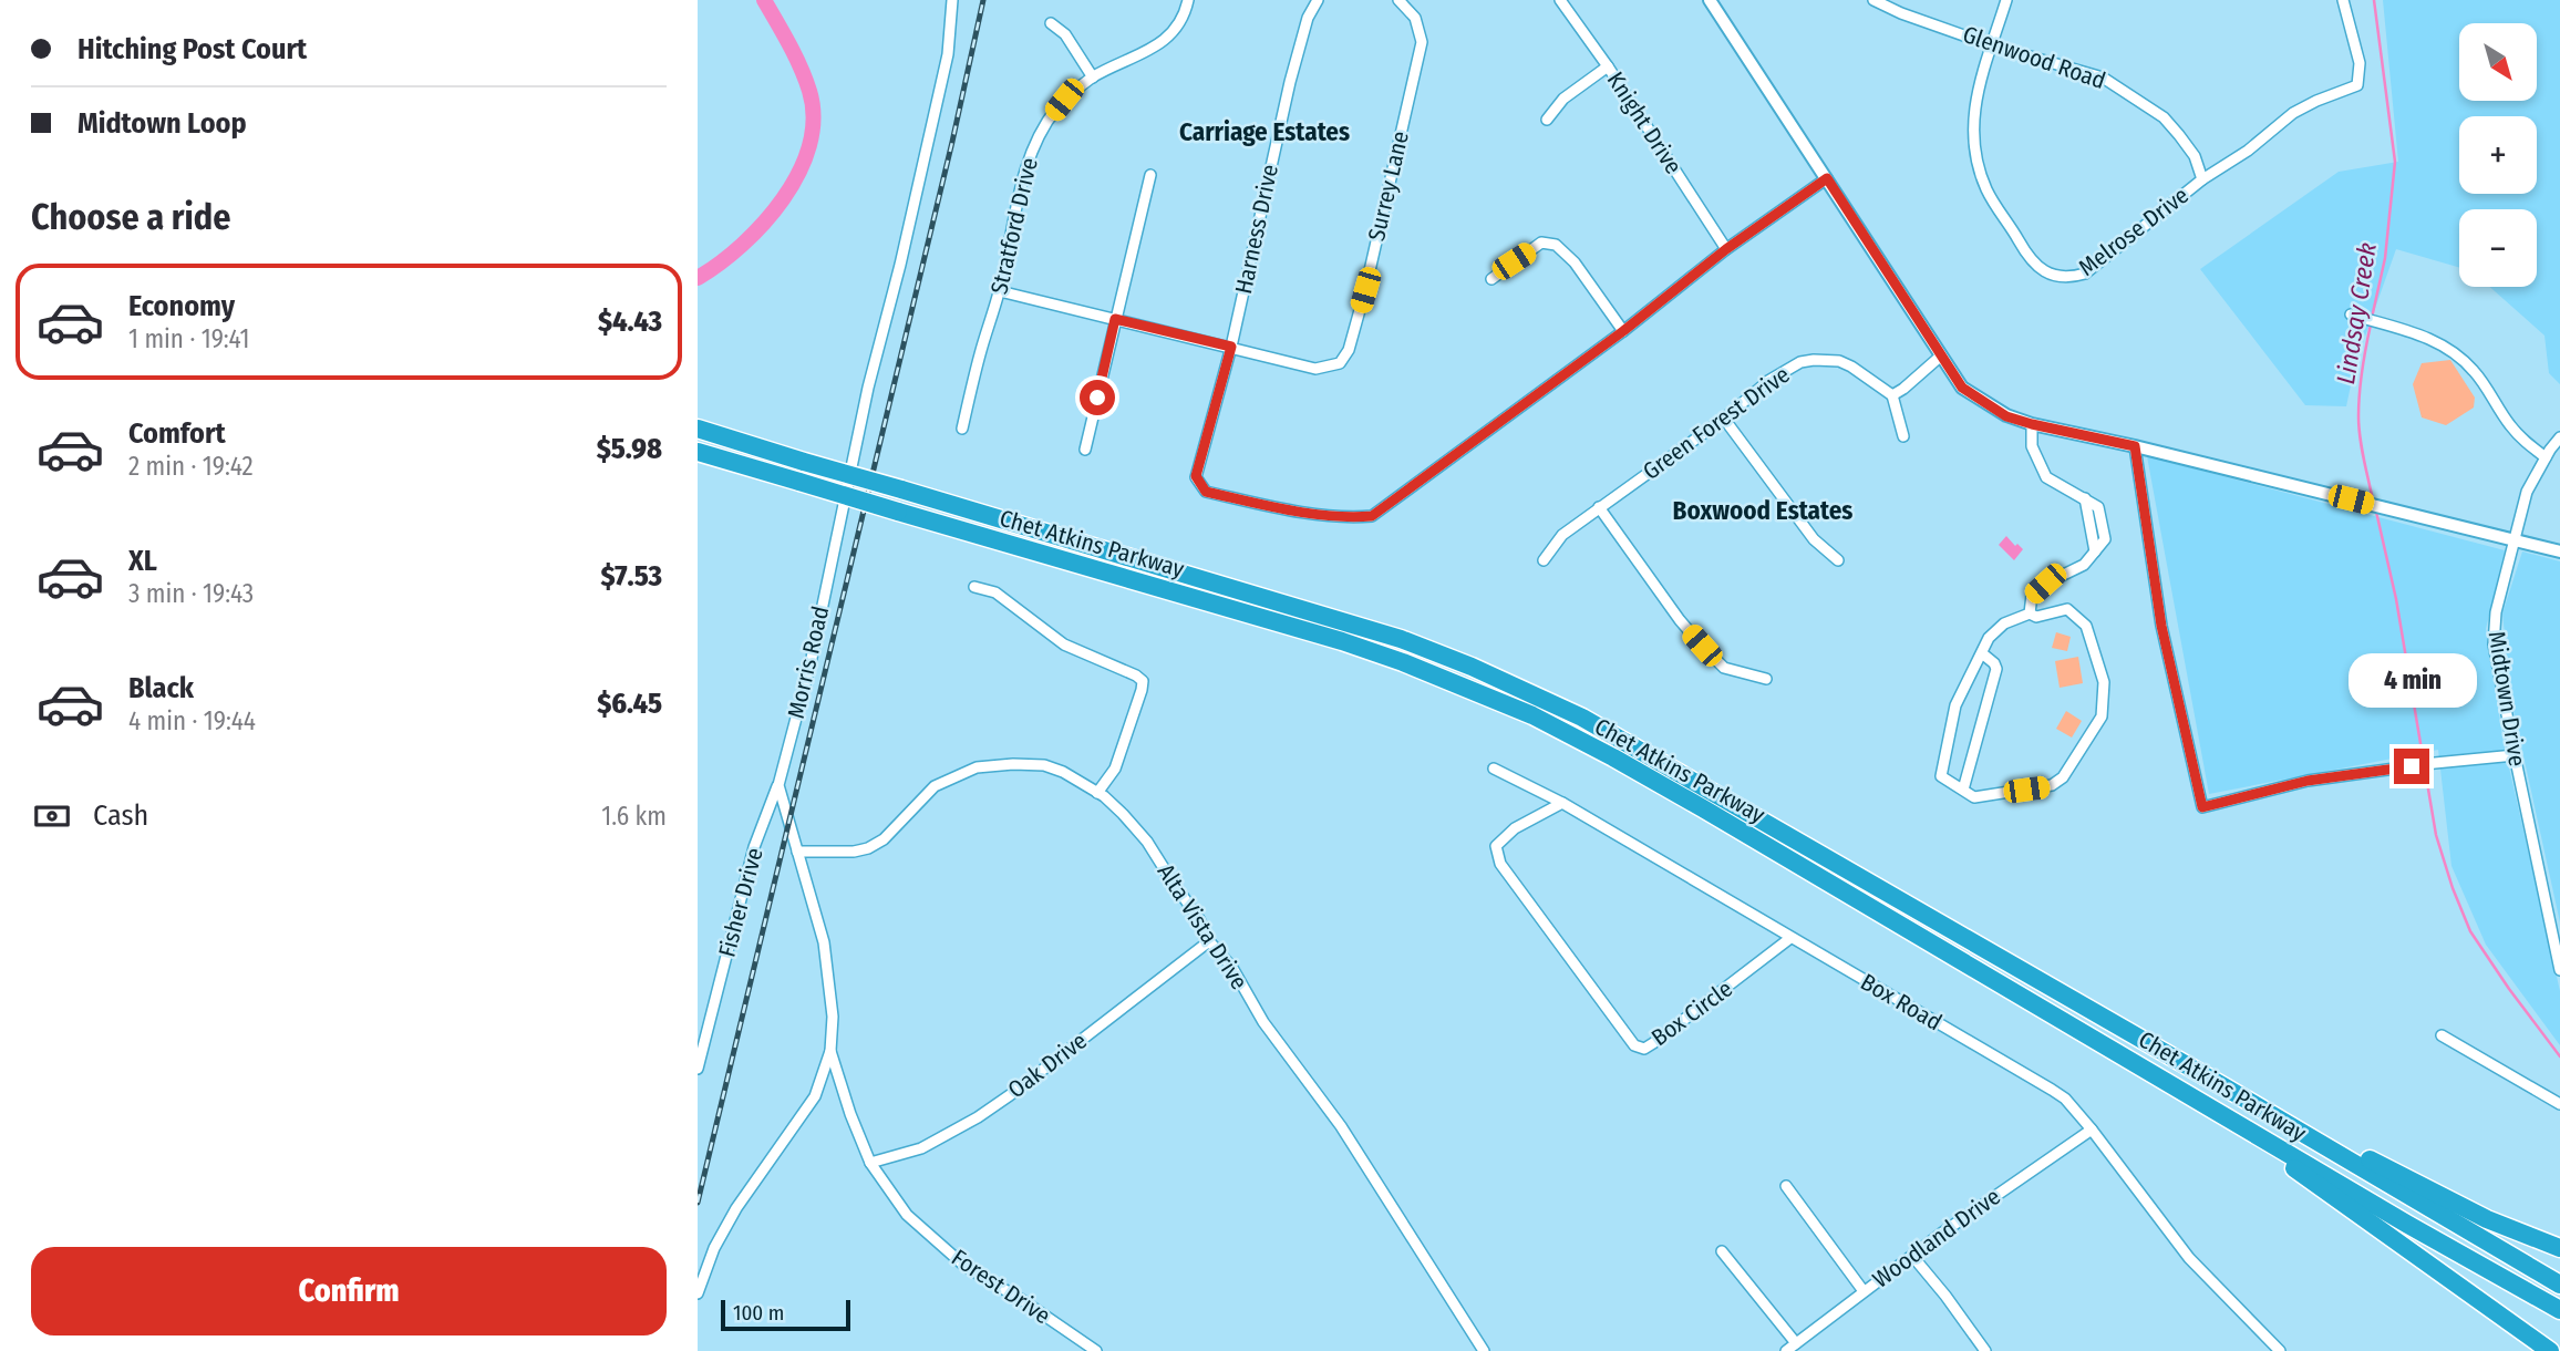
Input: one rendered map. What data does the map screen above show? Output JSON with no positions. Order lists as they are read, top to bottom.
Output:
{
  "streets": {
    "highway": ["Chet Atkins Parkway"],
    "street": [
      "Glenwood Road",
      "Knight Drive",
      "Surrey Lane",
      "Stratford Drive",
      "Harness Drive",
      "Melrose Drive",
      "Green Forest Drive",
      "Morris Road",
      "Midtown Drive",
      "Fisher Drive",
      "Alta Vista Drive",
      "Box Road",
      "Box Circle",
      "Oak Drive",
      "Woodland Drive",
      "Forest Drive"
    ]
  },
  "crossings": [
    ["Glenwood Road", "Melrose Drive"],
    ["Surrey Lane", "Harness Drive"],
    ["Morris Road", "Fisher Drive"],
    ["Alta Vista Drive", "Oak Drive"],
    ["Box Road", "Box Circle"],
    ["Box Road", "Woodland Drive"],
    ["Oak Drive", "Forest Drive"]
  ],
  "districts": ["Carriage Estates", "Boxwood Estates"],
  "water": ["Lindsay Creek"],
  "scale_bar": "100 m",
  "north": "bottom right",
  "page": {
    "banner": ["Hitching Post Court", "Midtown Loop"],
    "map_buttons": ["+", "−"],
    "heading": "Choose a ride",
    "list": [
      {
        "name": "Economy",
        "note": "1 min · 19:41",
        "value": "$4.43"
      },
      {
        "name": "Comfort",
        "note": "2 min · 19:42",
        "value": "$5.98"
      },
      {
        "name": "XL",
        "note": "3 min · 19:43",
        "value": "$7.53"
      },
      {
        "name": "Black",
        "note": "4 min · 19:44",
        "value": "$6.45"
      }
    ],
    "bubble": "4 min",
    "pay": ["Cash", "1.6 km"],
    "buttons": "Confirm",
    "scale": "100 m"
  }
}
